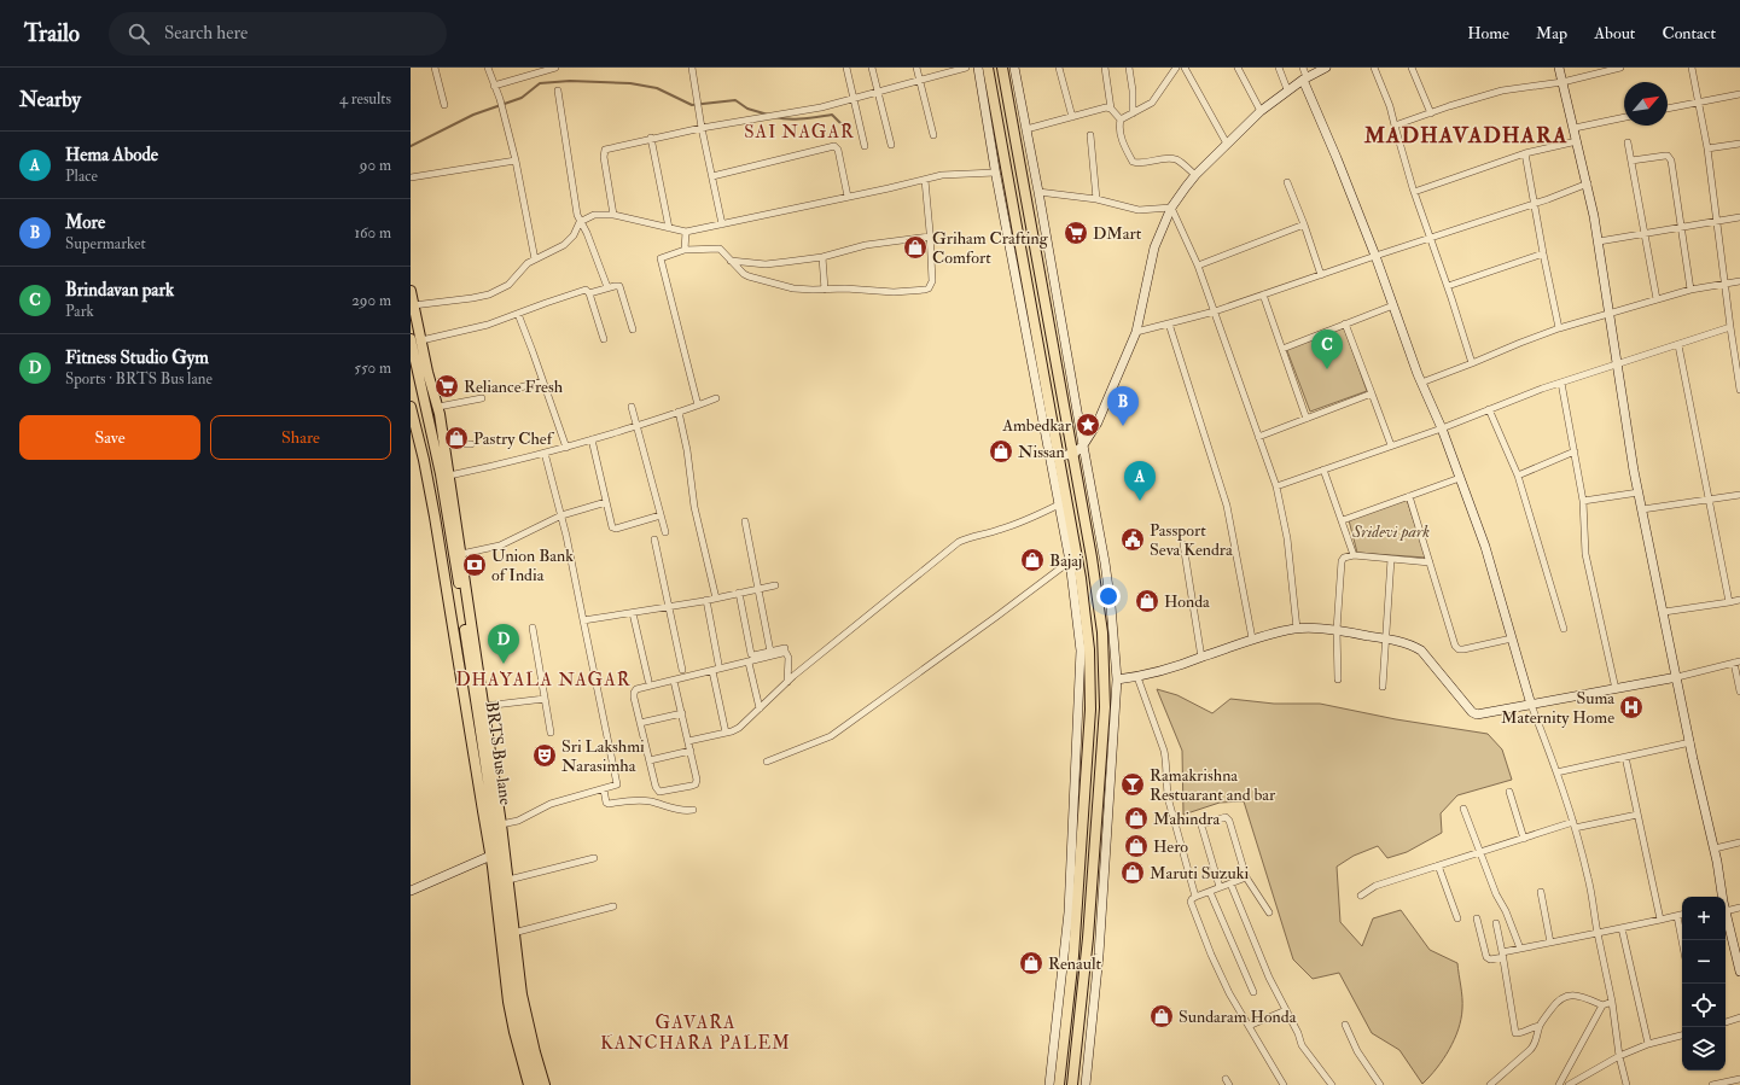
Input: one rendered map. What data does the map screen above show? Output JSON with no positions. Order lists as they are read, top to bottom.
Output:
{
  "streets": {
    "main road": ["BRTS Bus lane"]
  },
  "districts": [
    "SAI NAGAR",
    "MADHAVADHARA",
    "DHAYALA NAGAR",
    "GAVARA KANCHARA PALEM"
  ],
  "parks": ["Sridevi park"],
  "places": {
    "supermarket": ["DMart", "Reliance Fresh"],
    "shop": [
      "Griham Crafting Comfort",
      "Pastry Chef",
      "Nissan",
      "Bajaj",
      "Honda",
      "Mahindra",
      "Hero",
      "Maruti Suzuki",
      "Renault",
      "Sundaram Honda"
    ],
    "place": ["Ambedkar"],
    "public building": ["Passport Seva Kendra"],
    "bank": ["Union Bank of India"],
    "hospital": ["Suma Maternity Home"],
    "theatre": ["Sri Lakshmi Narasimha"],
    "bar": ["Ramakrishna Restuarant and bar"]
  },
  "north": "top right",
  "page": {
    "header": "Trailo",
    "search": "Search here",
    "nav": [
      "Home",
      "Map",
      "About",
      "Contact"
    ],
    "heading": ["Nearby", "4 results"],
    "list": [
      {
        "mark": "A",
        "name": "Hema Abode",
        "note": "Place",
        "value": "90 m"
      },
      {
        "mark": "B",
        "name": "More",
        "note": "Supermarket",
        "value": "160 m"
      },
      {
        "mark": "C",
        "name": "Brindavan park",
        "note": "Park",
        "value": "290 m"
      },
      {
        "mark": "D",
        "name": "Fitness Studio Gym",
        "note": "Sports · BRTS Bus lane",
        "value": "550 m"
      }
    ],
    "pins": [
      "C",
      "B",
      "A",
      "D"
    ],
    "buttons": ["Save", "Share"],
    "map_buttons": ["+", "−"]
  }
}
